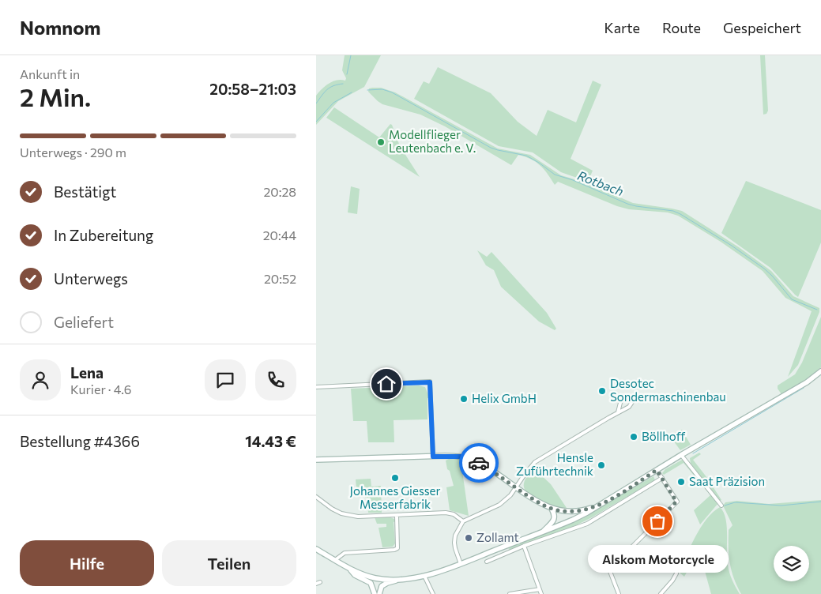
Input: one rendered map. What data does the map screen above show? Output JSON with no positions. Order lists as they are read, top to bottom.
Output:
{
  "water": ["Rotbach"],
  "places": [
    "Modellflieger Leutenbach e. V.",
    "Desotec Sondermaschinenbau",
    "Helix GmbH",
    "Böllhoff",
    "Hensle Zuführtechnik",
    "Johannes Giesser Messerfabrik",
    "Saat Präzision",
    "Alskom Motorcycle",
    "Zollamt"
  ],
  "page": {
    "header": "Nomnom",
    "nav": ["Karte", "Route", "Gespeichert"],
    "heading": ["2 Min.", "Ankunft in", "20:58–21:03"],
    "panel": [
      "Lena",
      "Kurier · 4.6",
      "Bestellung #4366",
      "14.43 €"
    ],
    "bar": "Unterwegs · 290 m",
    "list": [
      ["Bestätigt", "20:28"],
      ["In Zubereitung", "20:44"],
      ["Unterwegs", "20:52"],
      "Geliefert"
    ],
    "buttons": ["Hilfe", "Teilen"],
    "bubble": "Alskom Motorcycle"
  }
}
